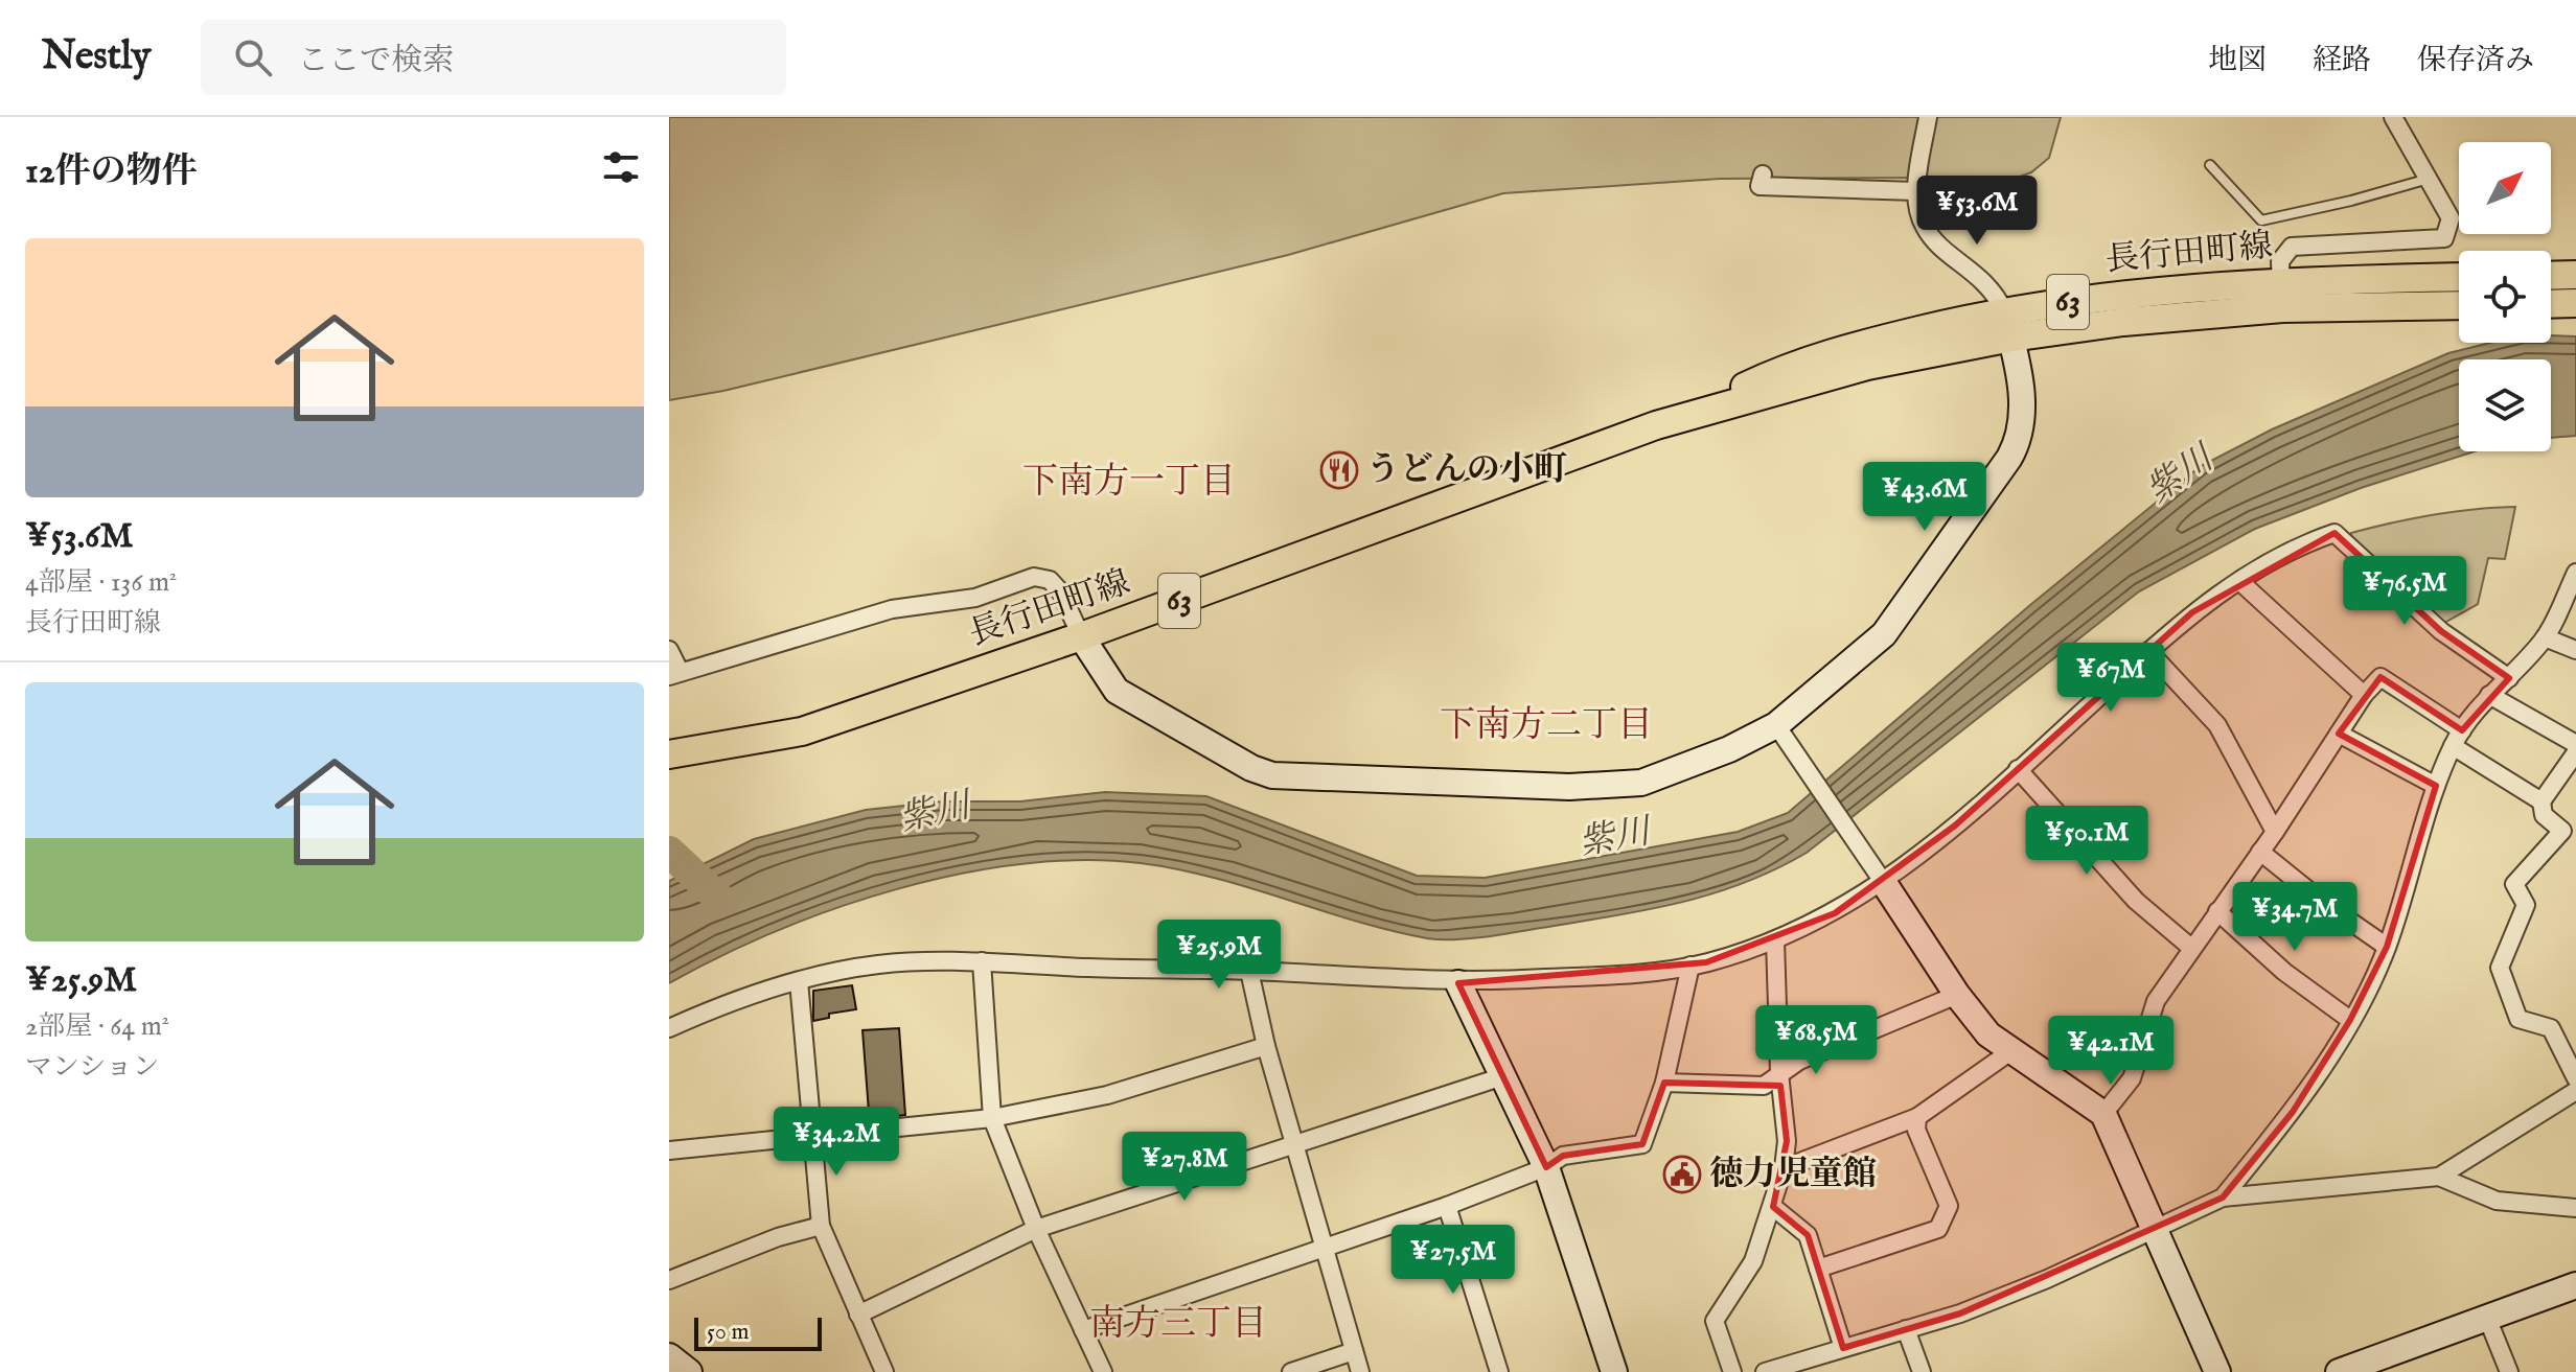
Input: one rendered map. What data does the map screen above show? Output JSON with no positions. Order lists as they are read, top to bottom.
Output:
{
  "streets": {
    "main road": ["長行田町線", "63"]
  },
  "districts": ["下南方一丁目", "下南方二丁目", "南方三丁目"],
  "water": ["紫川"],
  "places": {
    "restaurant": ["うどんの小町"],
    "public building": ["徳力児童館"]
  },
  "scale_bar": "50 m",
  "north": "top right",
  "page": {
    "header": "Nestly",
    "search": "ここで検索",
    "nav": ["地図", "経路", "保存済み"],
    "heading": "12件の物件",
    "price": [
      "¥53.6M",
      "¥43.6M",
      "¥76.5M",
      "¥67M",
      "¥50.1M",
      "¥34.7M",
      "¥25.9M",
      "¥68.5M",
      "¥42.1M",
      "¥34.2M",
      "¥27.8M",
      "¥27.5M"
    ],
    "list": [
      {
        "name": "¥53.6M",
        "note": "4部屋 · 136 m² · 長行田町線"
      },
      {
        "name": "¥25.9M",
        "note": "2部屋 · 64 m² · マンション"
      }
    ],
    "scale": "50 m"
  }
}
